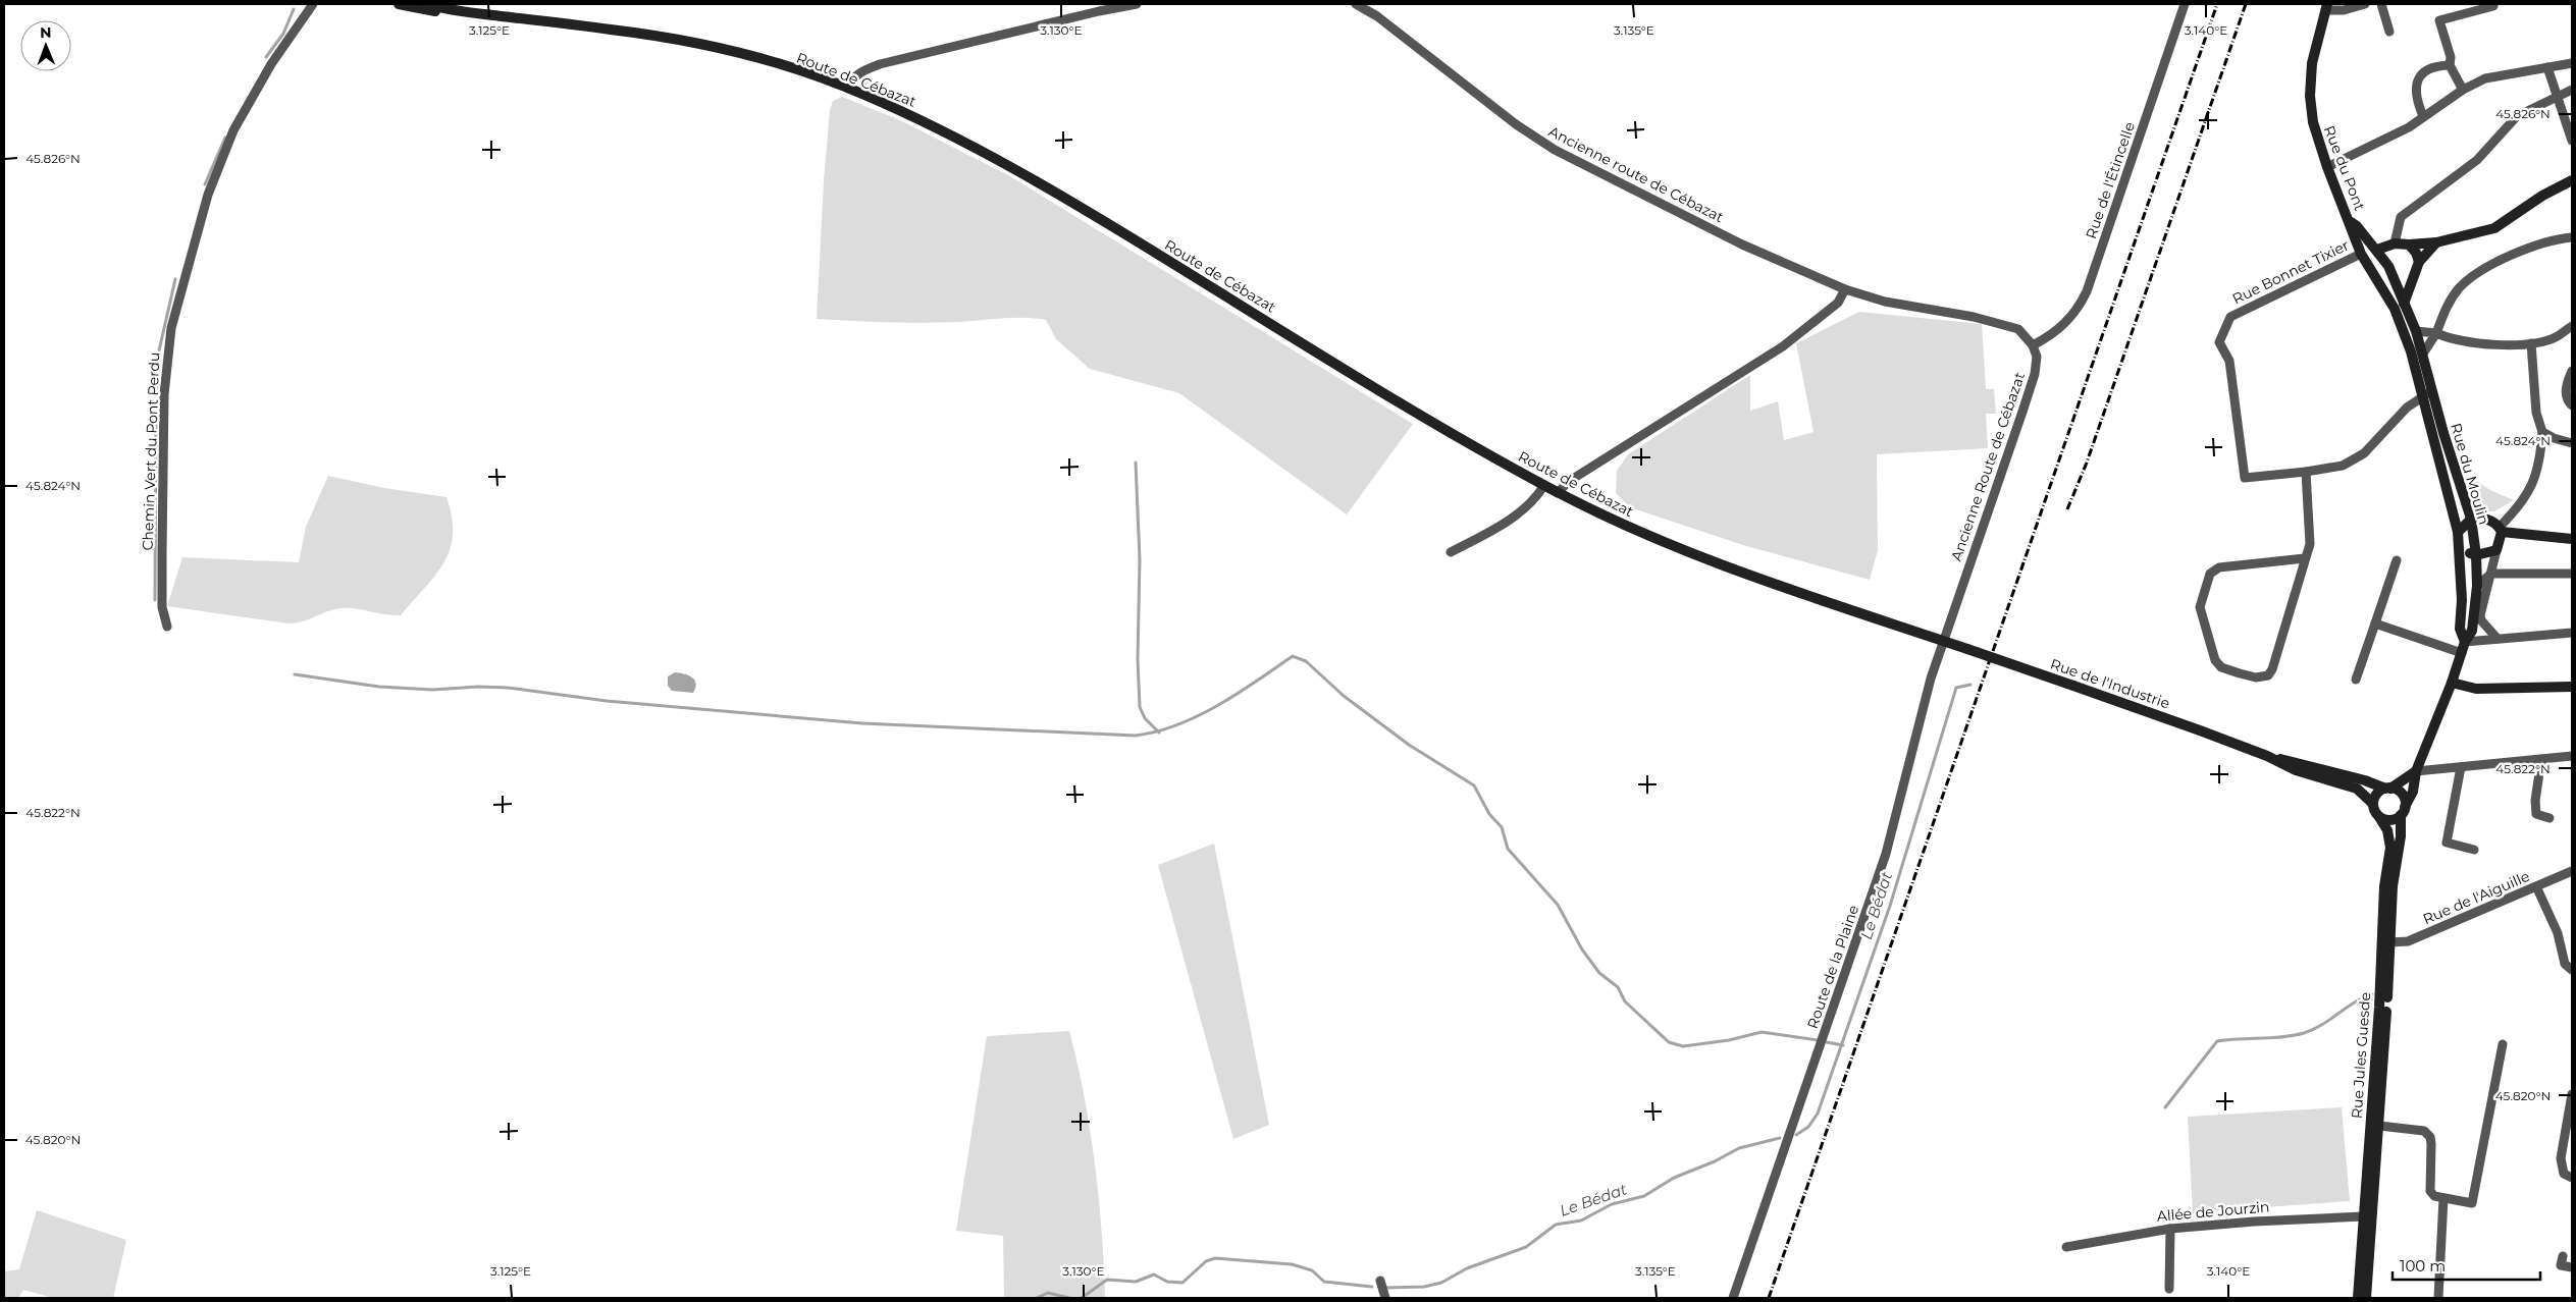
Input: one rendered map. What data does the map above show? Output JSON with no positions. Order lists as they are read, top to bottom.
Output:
{
  "streets": {
    "main road": [
      "Route de Cébazat",
      "Rue du Pont",
      "Rue du Moulin",
      "Rue de l'Industrie",
      "Rue Jules Guesde"
    ],
    "street": [
      "Ancienne route de Cébazat",
      "Rue de l'Étincelle",
      "Rue Bonnet Tixier",
      "Chemin Vert du Pont Perdu",
      "Ancienne Route de Cébazat",
      "Rue de l'Aiguille",
      "Route de la Plaine",
      "Allée de Jourzin"
    ]
  },
  "crossings": [
    ["Route de Cébazat", "Ancienne Route de Cébazat"],
    ["Route de Cébazat", "Rue de l'Industrie"],
    ["Route de Cébazat", "Route de la Plaine"],
    ["Rue du Pont", "Rue Bonnet Tixier"],
    ["Rue du Pont", "Rue du Moulin"],
    ["Rue de l'Étincelle", "Ancienne Route de Cébazat"],
    ["Ancienne Route de Cébazat", "Rue de l'Industrie"],
    ["Ancienne Route de Cébazat", "Route de la Plaine"],
    ["Rue du Moulin", "Rue de l'Industrie"],
    ["Rue du Moulin", "Rue Jules Guesde"],
    ["Rue de l'Industrie", "Route de la Plaine"],
    ["Rue de l'Industrie", "Rue Jules Guesde"],
    ["Rue de l'Aiguille", "Rue Jules Guesde"],
    ["Rue Jules Guesde", "Allée de Jourzin"]
  ],
  "water": ["Le Bédat"],
  "scale_bar": "100 m",
  "north": "top",
  "coordinates": [
    "3.125°E",
    "3.130°E",
    "3.135°E",
    "3.140°E",
    "45.826°N",
    "45.824°N",
    "45.822°N",
    "45.820°N"
  ]
}
